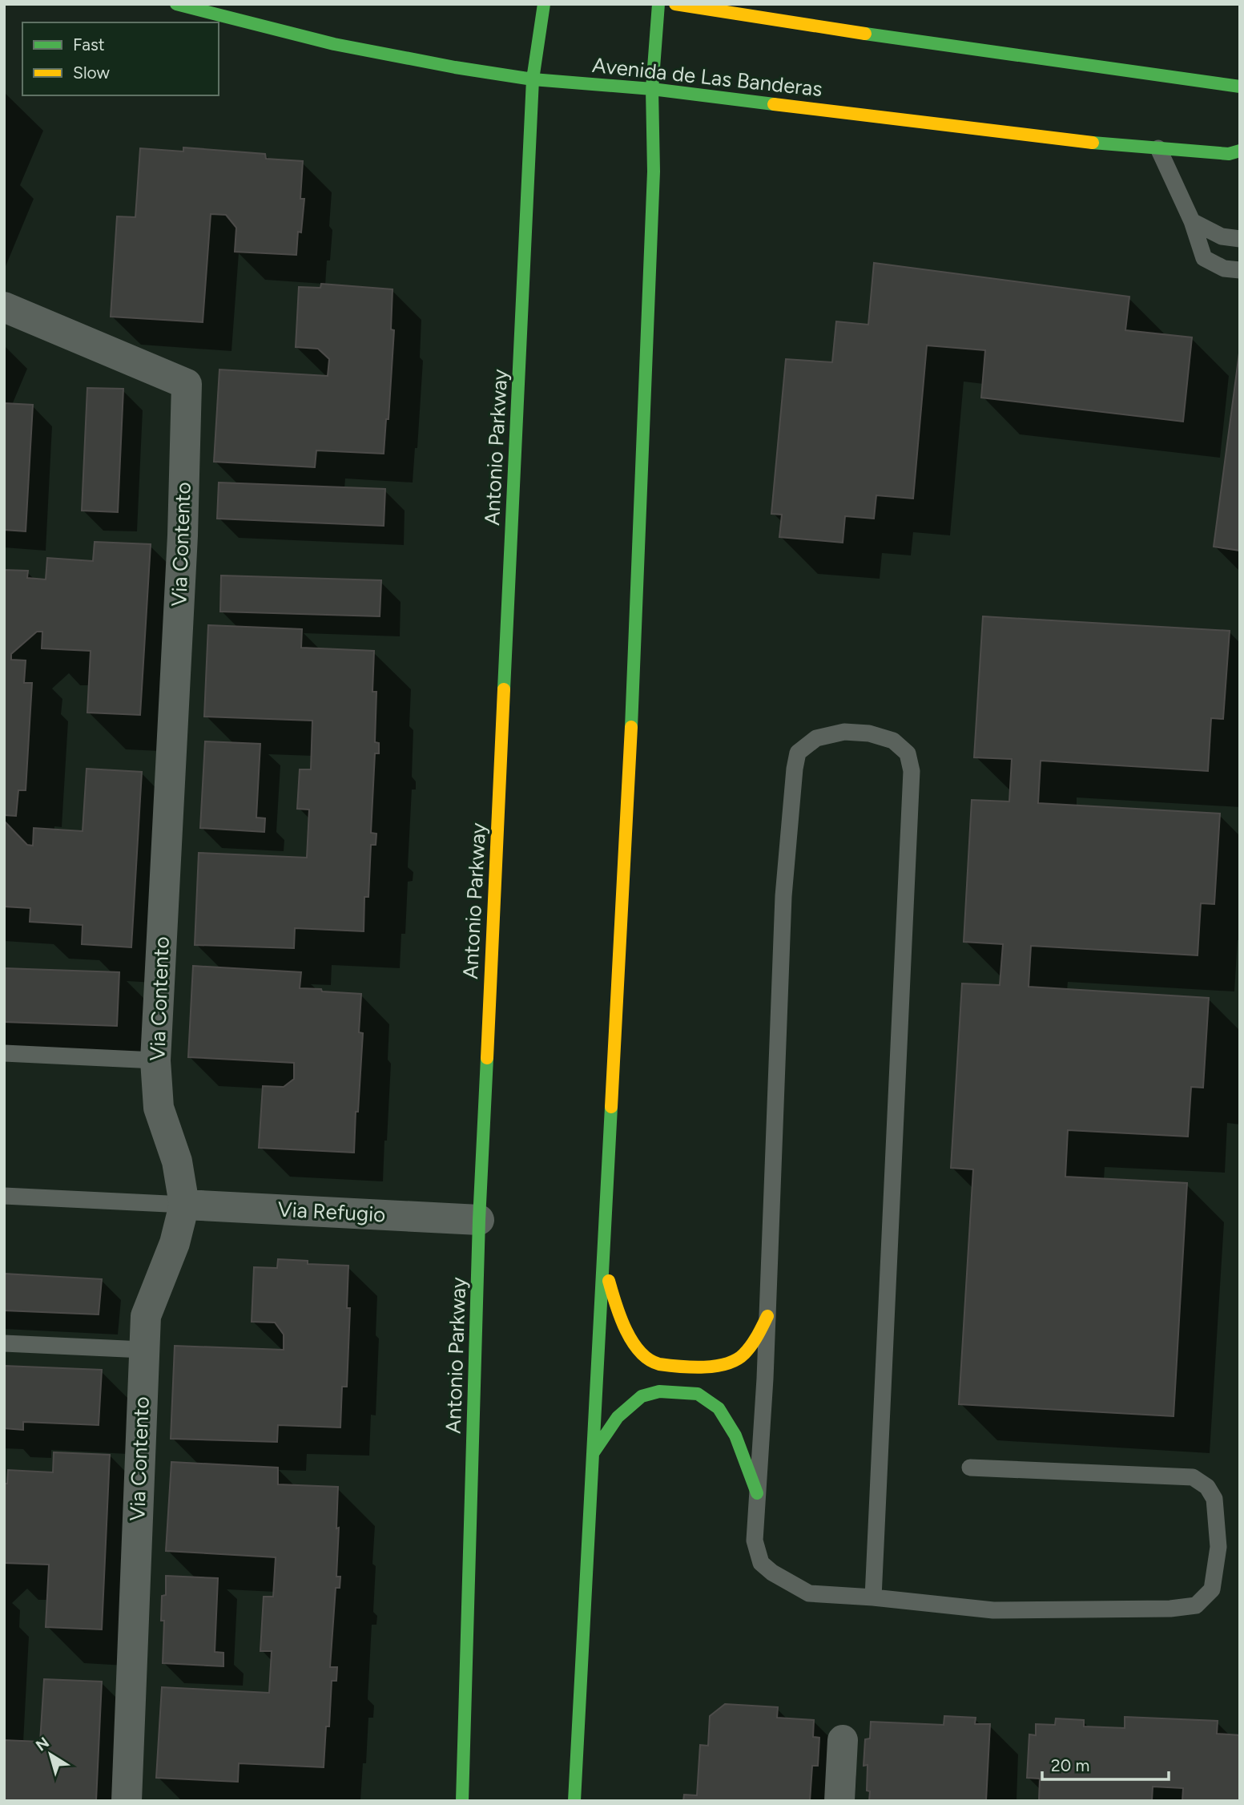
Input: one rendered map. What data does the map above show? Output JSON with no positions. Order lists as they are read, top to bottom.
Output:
{
  "streets": {
    "main road": ["Avenida de Las Banderas", "Antonio Parkway"],
    "street": ["Via Contento", "Via Refugio"]
  },
  "crossings": [
    ["Avenida de Las Banderas", "Antonio Parkway"],
    ["Antonio Parkway", "Via Refugio"],
    ["Via Contento", "Via Refugio"]
  ],
  "legend": ["Fast", "Slow"],
  "scale_bar": "20 m",
  "north": "top left"
}
